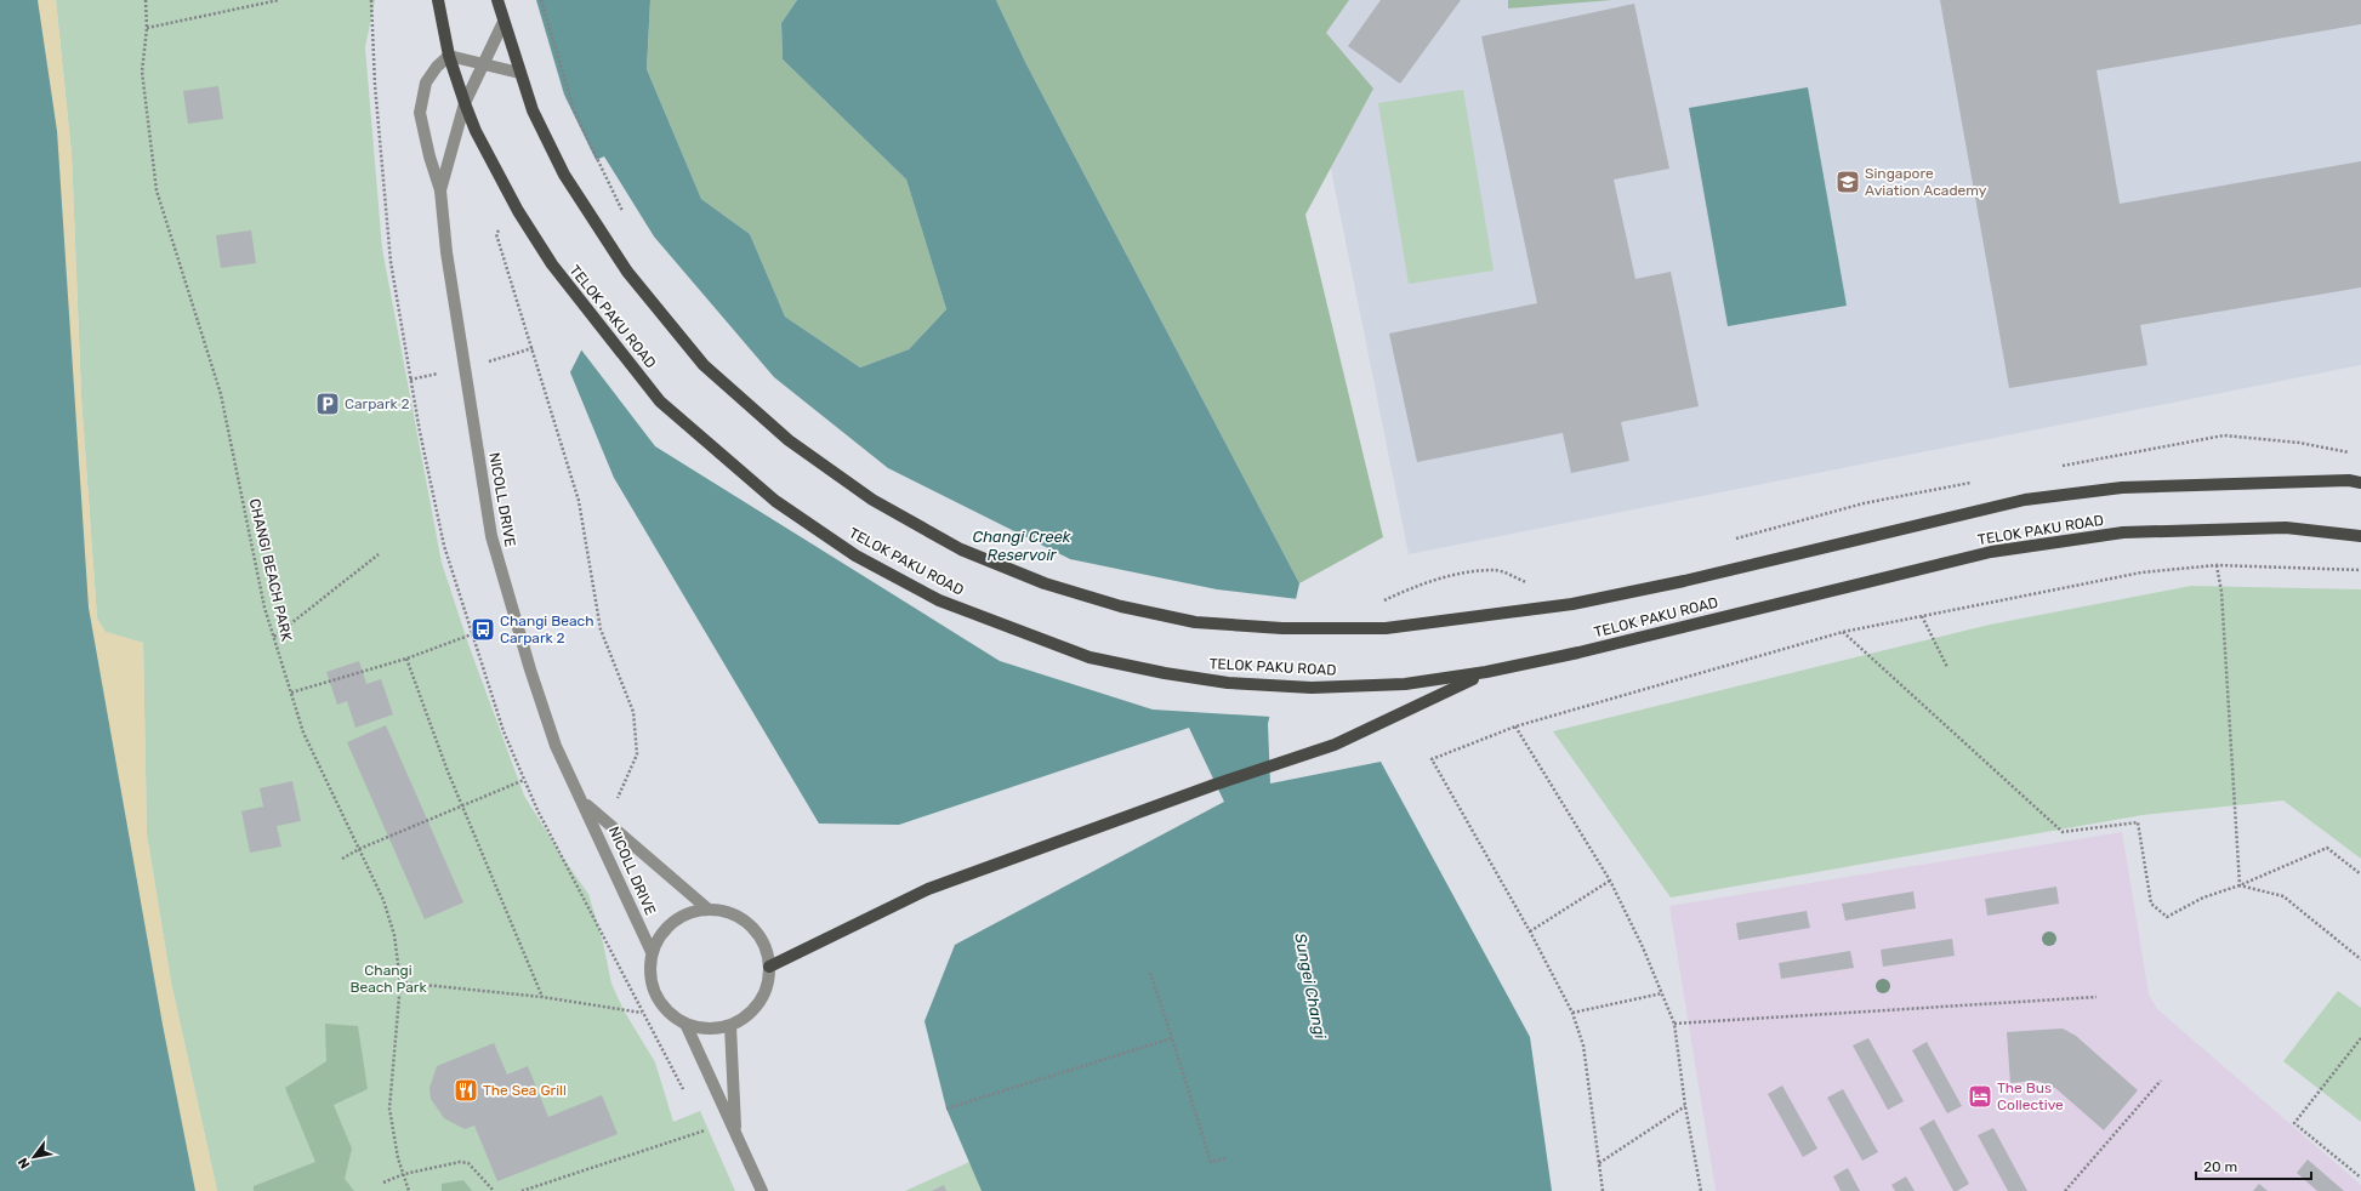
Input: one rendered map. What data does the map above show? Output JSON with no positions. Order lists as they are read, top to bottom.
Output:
{
  "streets": {
    "main road": ["TELOK PAKU ROAD"],
    "street": ["NICOLL DRIVE"],
    "path": ["CHANGI BEACH PARK"]
  },
  "crossings": [
    ["TELOK PAKU ROAD", "NICOLL DRIVE"]
  ],
  "water": ["Changi Creek Reservoir", "Sungei Changi"],
  "parks": ["Changi Beach Park"],
  "places": {
    "school or university": ["Singapore Aviation Academy"],
    "parking": ["Carpark 2"],
    "bus stop": ["Changi Beach Carpark 2"],
    "restaurant": ["The Sea Grill"],
    "hotel": ["The Bus Collective"]
  },
  "scale_bar": "20 m",
  "north": "bottom left"
}
